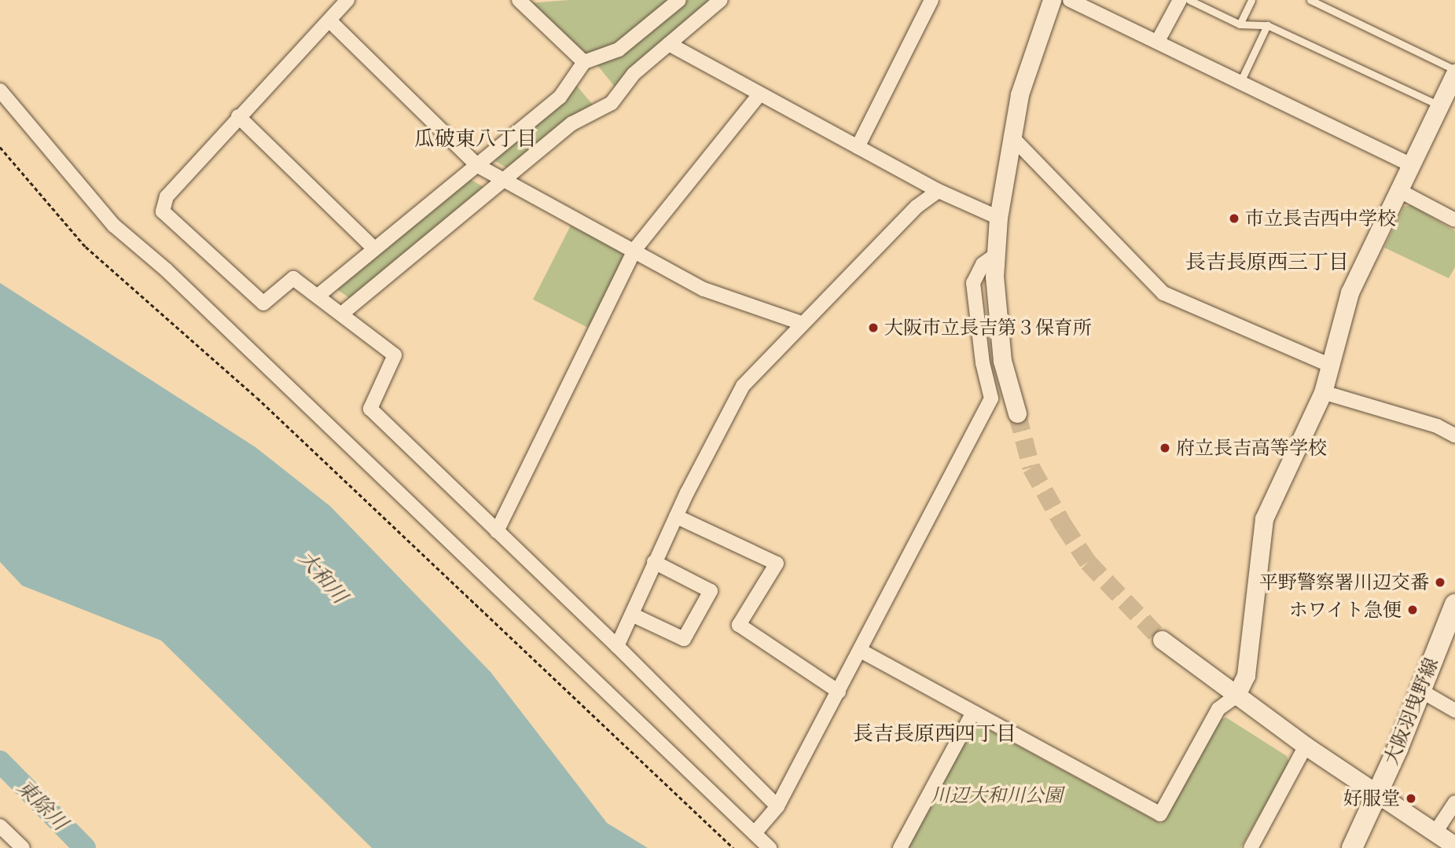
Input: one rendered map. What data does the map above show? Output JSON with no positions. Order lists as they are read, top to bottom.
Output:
{
  "streets": {
    "main road": ["大阪羽曳野線"]
  },
  "districts": ["瓜破東八丁目", "長吉長原西三丁目", "長吉長原西四丁目"],
  "water": ["大和川", "東除川"],
  "parks": ["川辺大和川公園"],
  "places": [
    "市立長吉西中学校",
    "大阪市立長吉第３保育所",
    "府立長吉高等学校",
    "平野警察署川辺交番",
    "ホワイト急便",
    "好服堂"
  ]
}
